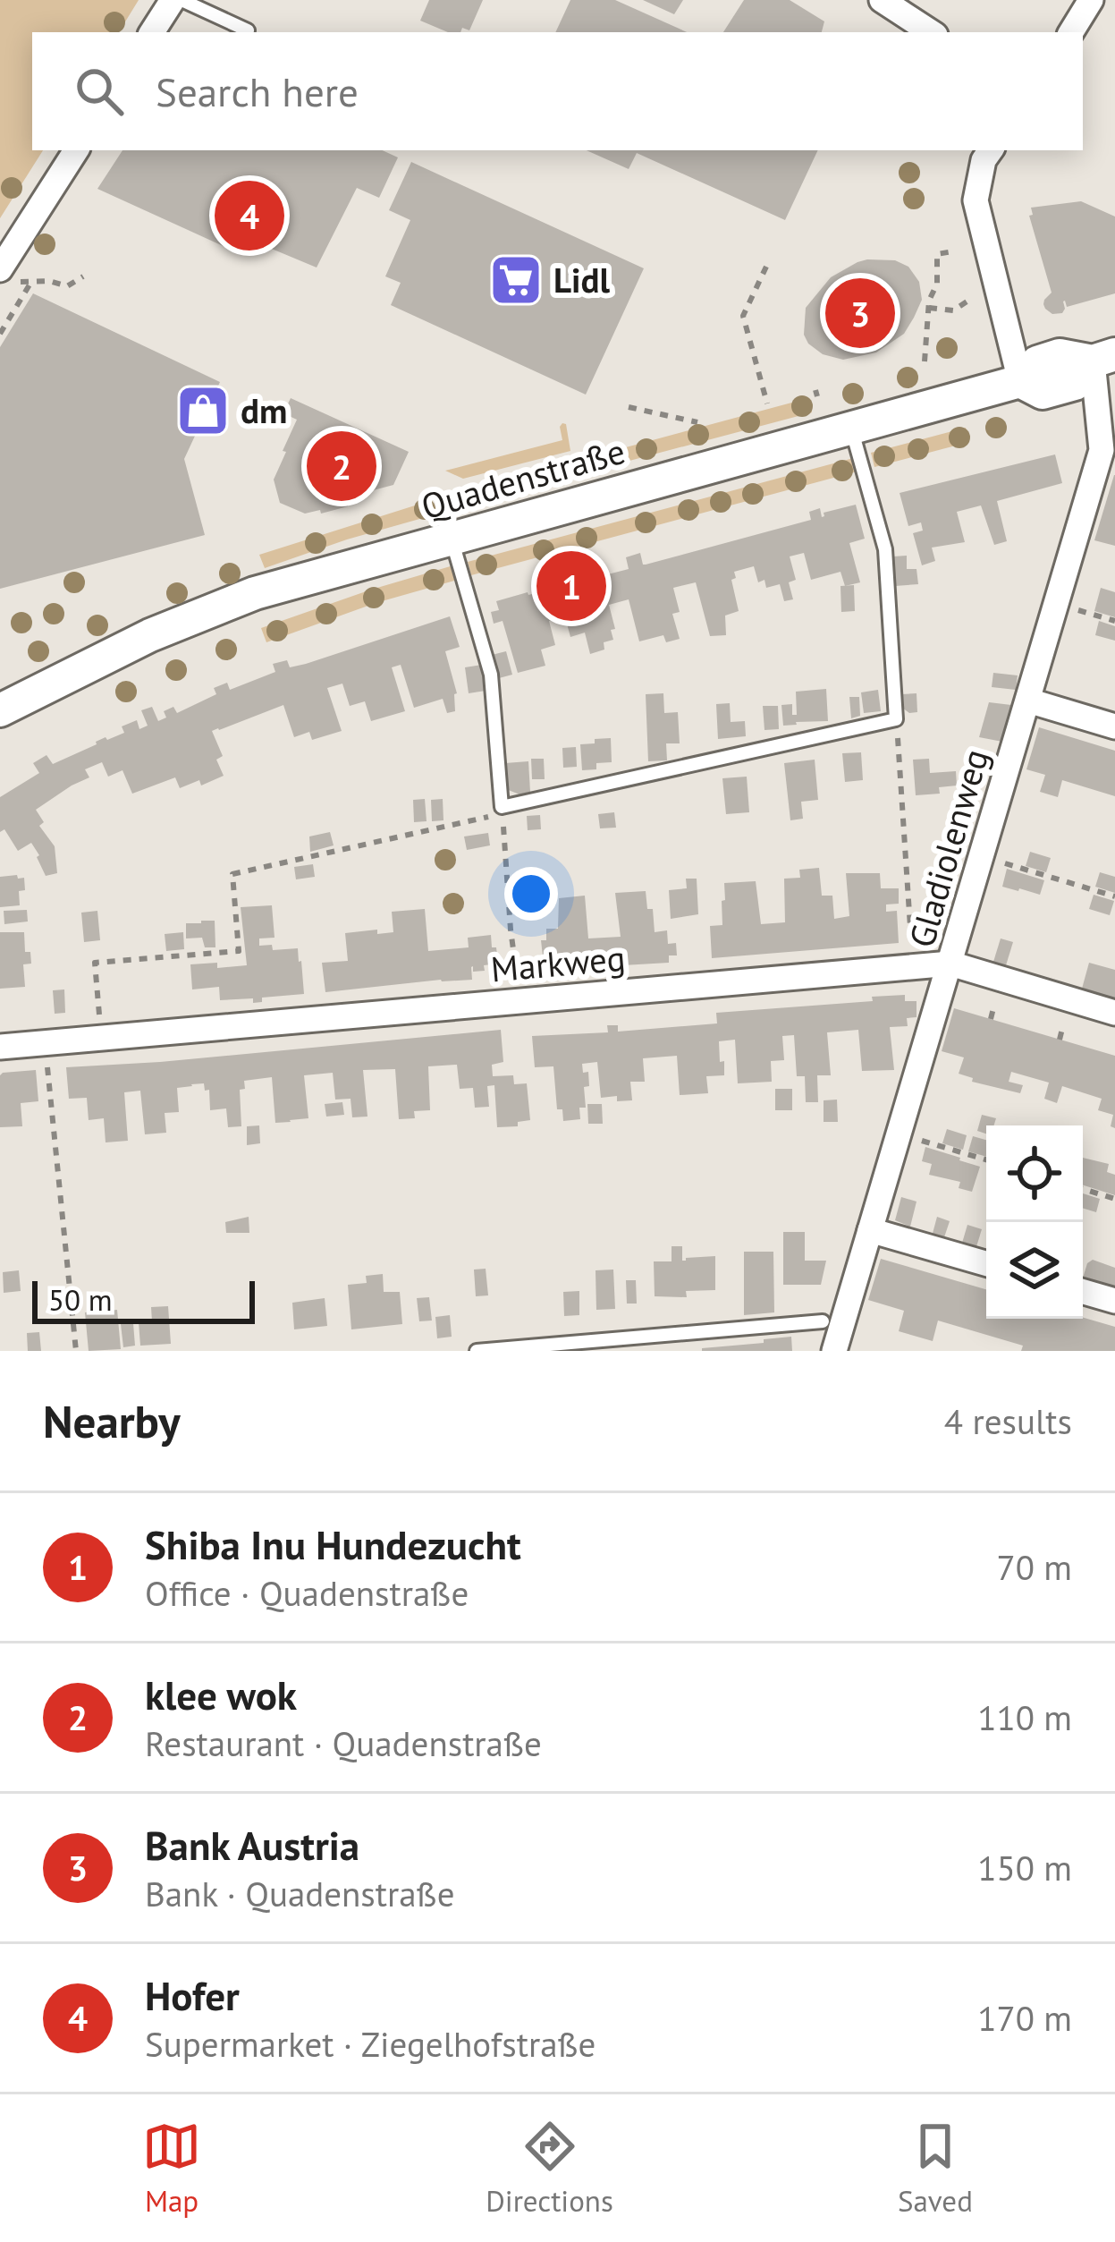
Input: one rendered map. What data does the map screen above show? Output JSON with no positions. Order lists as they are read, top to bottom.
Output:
{
  "streets": {
    "street": ["Quadenstraße", "Gladiolenweg", "Markweg"]
  },
  "crossings": [
    ["Quadenstraße", "Gladiolenweg"],
    ["Gladiolenweg", "Markweg"]
  ],
  "places": {
    "supermarket": ["Lidl"],
    "shop": ["dm"]
  },
  "scale_bar": "50 m",
  "page": {
    "search": "Search here",
    "pins": [
      "4",
      "3",
      "2",
      "1"
    ],
    "scale": "50 m",
    "heading": ["Nearby", "4 results"],
    "list": [
      {
        "mark": "1",
        "name": "Shiba Inu Hundezucht",
        "note": "Office · Quadenstraße",
        "value": "70 m"
      },
      {
        "mark": "2",
        "name": "klee wok",
        "note": "Restaurant · Quadenstraße",
        "value": "110 m"
      },
      {
        "mark": "3",
        "name": "Bank Austria",
        "note": "Bank · Quadenstraße",
        "value": "150 m"
      },
      {
        "mark": "4",
        "name": "Hofer",
        "note": "Supermarket · Ziegelhofstraße",
        "value": "170 m"
      }
    ],
    "nav": ["Map", "Directions", "Saved"]
  }
}
